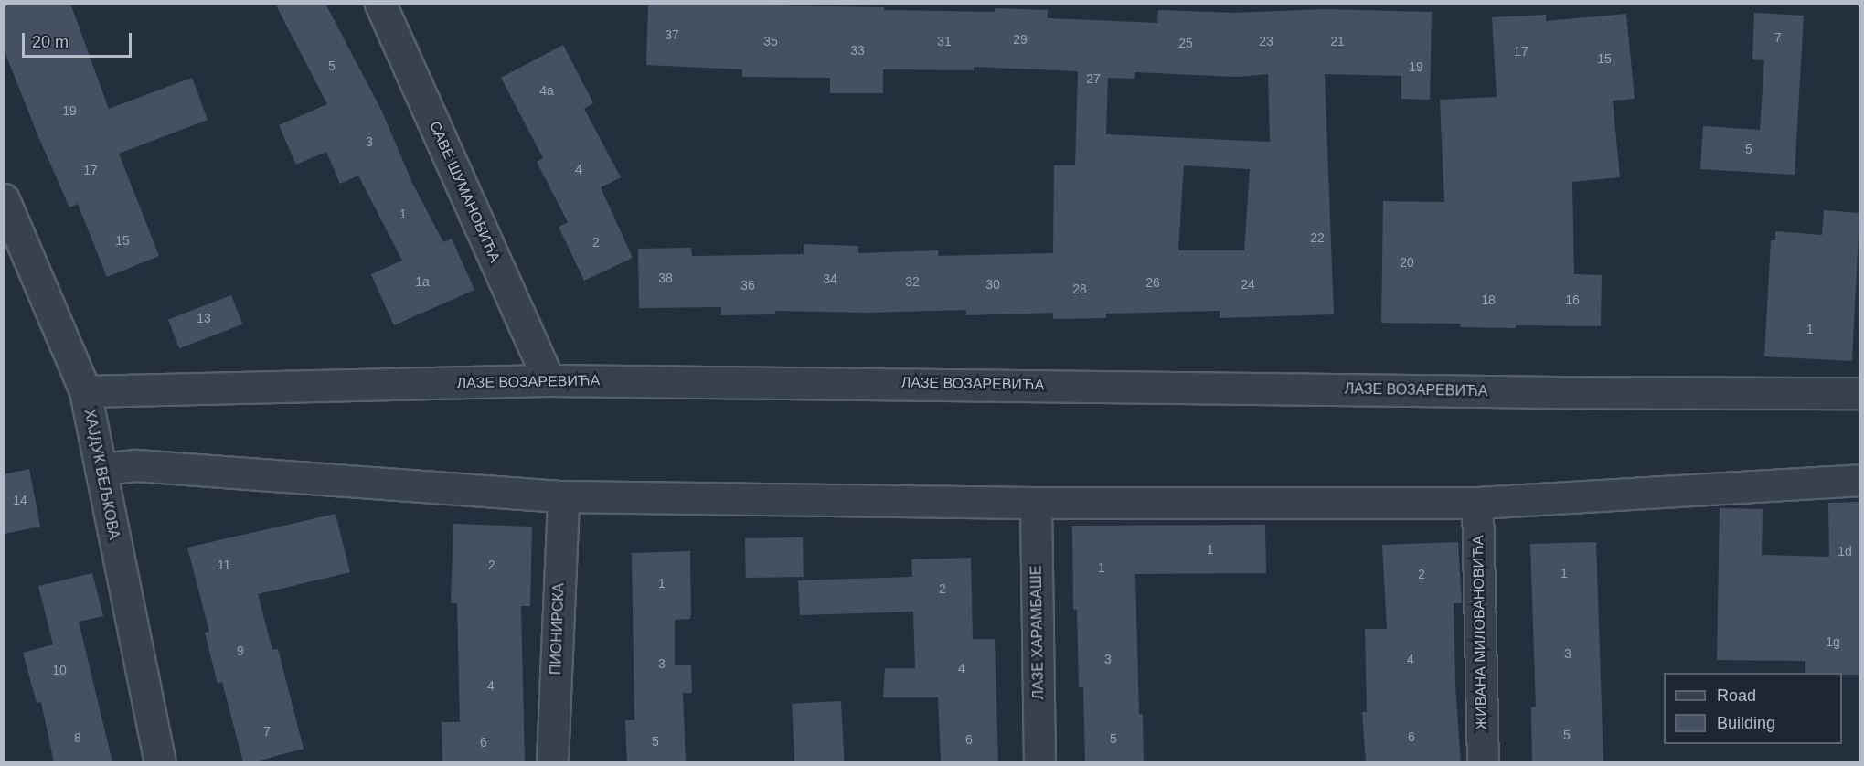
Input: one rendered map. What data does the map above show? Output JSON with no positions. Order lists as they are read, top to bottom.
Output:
{
  "streets": {
    "street": [
      "САВЕ ШУМАНОВИЋА",
      "ЛАЗЕ ВОЗАРЕВИЋА",
      "ХАЈДУК ВЕЉКОВА",
      "ПИОНИРСКА",
      "ЛАЗЕ ХАРАМБАШЕ",
      "ЖИВАНА МИЛОВАНОВИЋА"
    ]
  },
  "crossings": [
    ["САВЕ ШУМАНОВИЋА", "ЛАЗЕ ВОЗАРЕВИЋА"],
    ["ЛАЗЕ ВОЗАРЕВИЋА", "ХАЈДУК ВЕЉКОВА"]
  ],
  "house_numbers": [
    "37",
    "7",
    "29",
    "35",
    "31",
    "23",
    "21",
    "25",
    "33",
    "17",
    "15",
    "5",
    "19",
    "27",
    "4a",
    "19",
    "3",
    "5",
    "4",
    "17",
    "1",
    "22",
    "15",
    "2",
    "20",
    "38",
    "34",
    "1a",
    "32",
    "26",
    "30",
    "24",
    "36",
    "28",
    "18",
    "16",
    "13",
    "1",
    "14",
    "1",
    "1d",
    "11",
    "2",
    "1",
    "1",
    "2",
    "1",
    "2",
    "1g",
    "9",
    "3",
    "3",
    "4",
    "3",
    "4",
    "10",
    "4",
    "7",
    "5",
    "6",
    "8",
    "5",
    "6",
    "5",
    "6"
  ],
  "legend": ["Road", "Building"],
  "scale_bar": "20 m"
}
